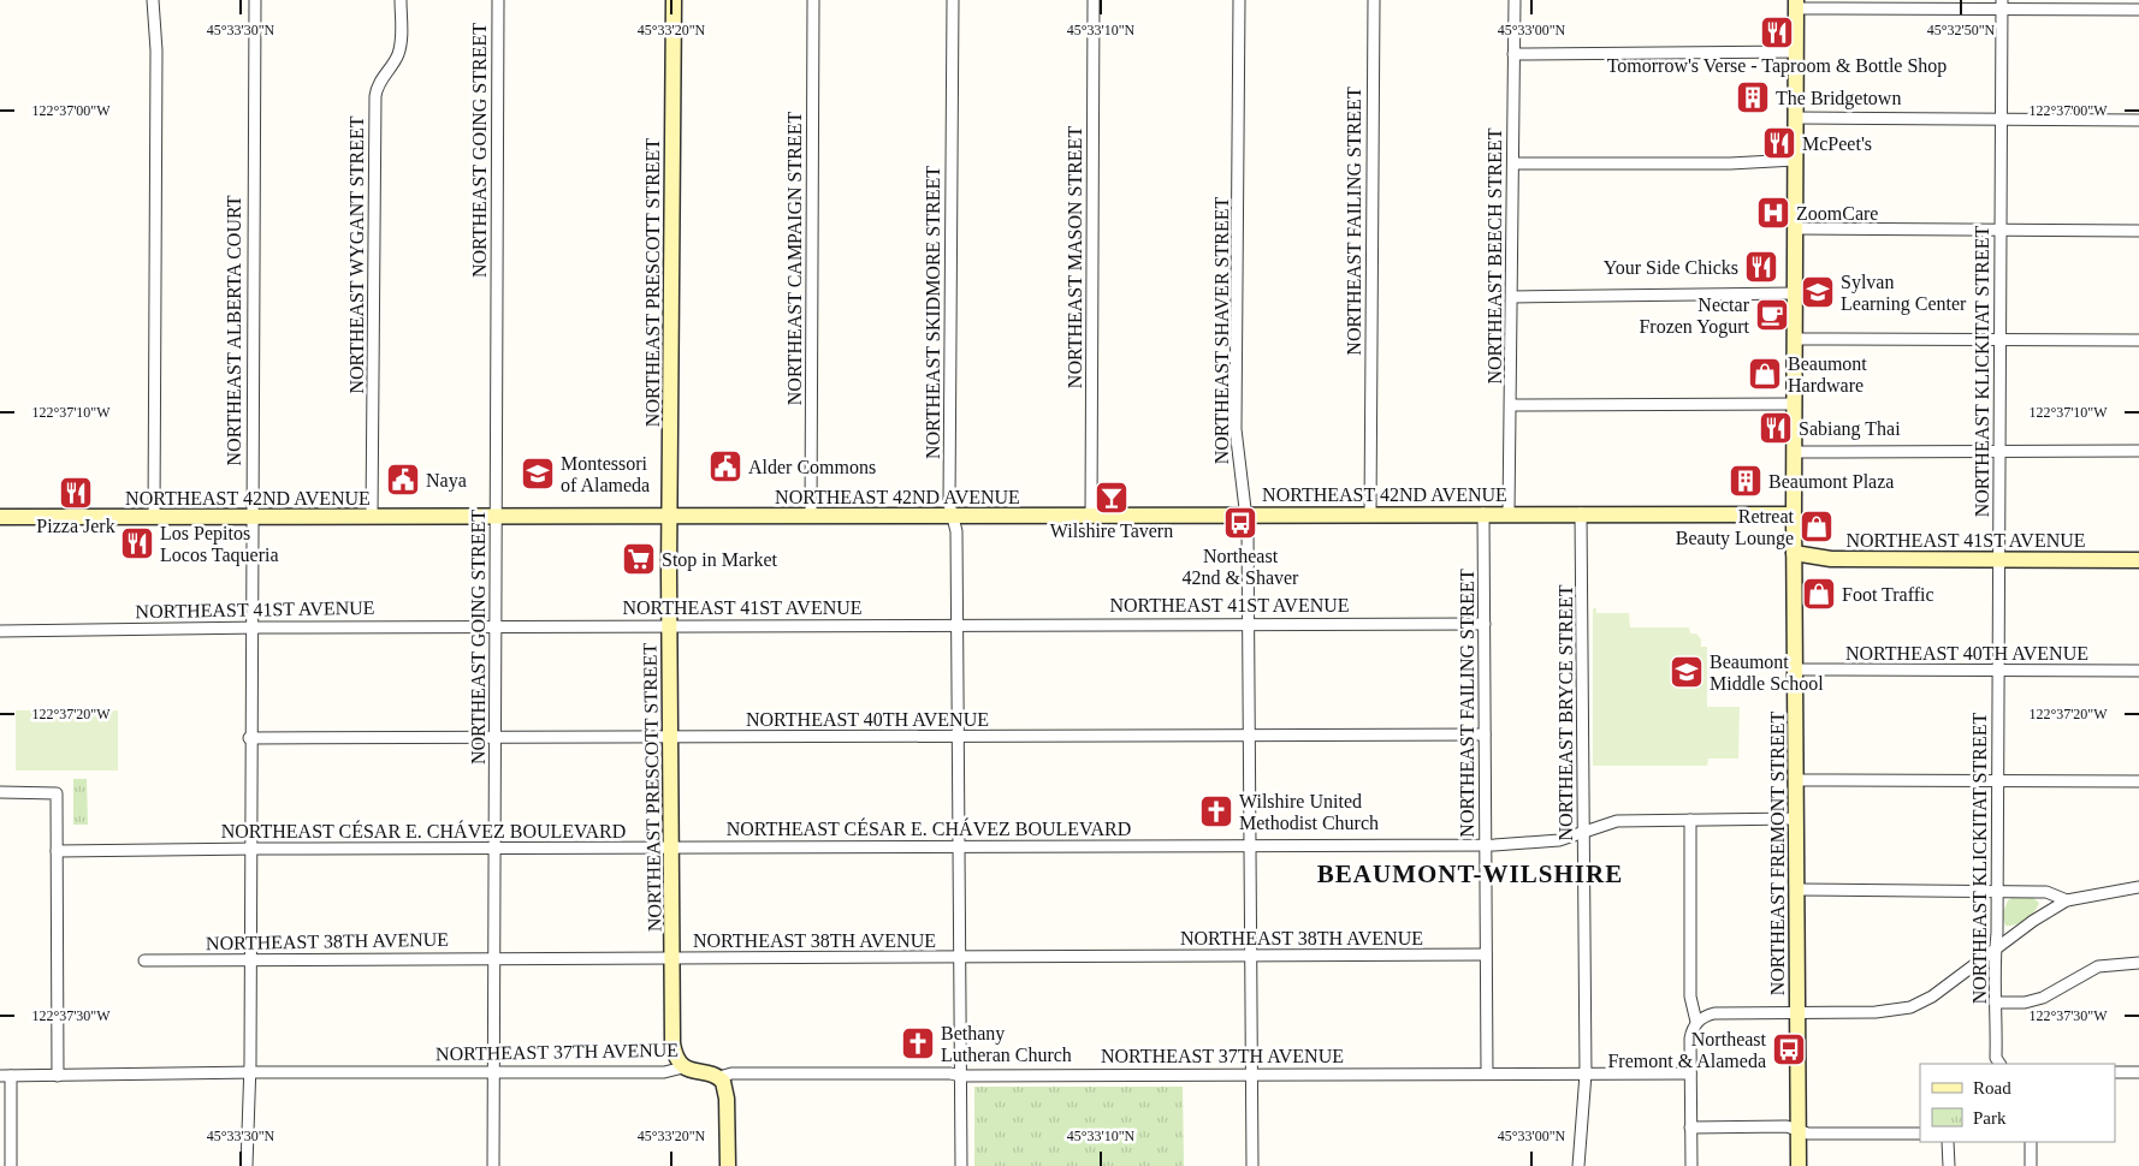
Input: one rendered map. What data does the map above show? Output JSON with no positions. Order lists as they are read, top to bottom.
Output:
{
  "streets": {
    "street": [
      "NORTHEAST GOING STREET",
      "NORTHEAST FAILING STREET",
      "NORTHEAST WYGANT STREET",
      "NORTHEAST BEECH STREET",
      "NORTHEAST MASON STREET",
      "NORTHEAST CAMPAIGN STREET",
      "NORTHEAST PRESCOTT STREET",
      "NORTHEAST SKIDMORE STREET",
      "NORTHEAST ALBERTA COURT",
      "NORTHEAST SHAVER STREET",
      "NORTHEAST KLICKITAT STREET",
      "NORTHEAST 42ND AVENUE",
      "NORTHEAST 41ST AVENUE",
      "NORTHEAST 40TH AVENUE",
      "NORTHEAST BRYCE STREET",
      "NORTHEAST CÉSAR E. CHÁVEZ BOULEVARD",
      "NORTHEAST FREMONT STREET",
      "NORTHEAST 38TH AVENUE",
      "NORTHEAST 37TH AVENUE"
    ]
  },
  "crossings": [
    ["NORTHEAST GOING STREET", "NORTHEAST 42ND AVENUE"],
    ["NORTHEAST GOING STREET", "NORTHEAST 41ST AVENUE"],
    ["NORTHEAST GOING STREET", "NORTHEAST 40TH AVENUE"],
    ["NORTHEAST GOING STREET", "NORTHEAST CÉSAR E. CHÁVEZ BOULEVARD"],
    ["NORTHEAST GOING STREET", "NORTHEAST 38TH AVENUE"],
    ["NORTHEAST GOING STREET", "NORTHEAST 37TH AVENUE"],
    ["NORTHEAST FAILING STREET", "NORTHEAST 42ND AVENUE"],
    ["NORTHEAST FAILING STREET", "NORTHEAST 41ST AVENUE"],
    ["NORTHEAST FAILING STREET", "NORTHEAST 40TH AVENUE"],
    ["NORTHEAST FAILING STREET", "NORTHEAST CÉSAR E. CHÁVEZ BOULEVARD"],
    ["NORTHEAST FAILING STREET", "NORTHEAST 38TH AVENUE"],
    ["NORTHEAST FAILING STREET", "NORTHEAST 37TH AVENUE"],
    ["NORTHEAST WYGANT STREET", "NORTHEAST 42ND AVENUE"],
    ["NORTHEAST BEECH STREET", "NORTHEAST 42ND AVENUE"],
    ["NORTHEAST MASON STREET", "NORTHEAST 42ND AVENUE"],
    ["NORTHEAST CAMPAIGN STREET", "NORTHEAST 42ND AVENUE"],
    ["NORTHEAST PRESCOTT STREET", "NORTHEAST 42ND AVENUE"],
    ["NORTHEAST PRESCOTT STREET", "NORTHEAST 41ST AVENUE"],
    ["NORTHEAST PRESCOTT STREET", "NORTHEAST 40TH AVENUE"],
    ["NORTHEAST PRESCOTT STREET", "NORTHEAST CÉSAR E. CHÁVEZ BOULEVARD"],
    ["NORTHEAST PRESCOTT STREET", "NORTHEAST 38TH AVENUE"],
    ["NORTHEAST PRESCOTT STREET", "NORTHEAST 37TH AVENUE"],
    ["NORTHEAST SKIDMORE STREET", "NORTHEAST 42ND AVENUE"],
    ["NORTHEAST SKIDMORE STREET", "NORTHEAST 41ST AVENUE"],
    ["NORTHEAST SKIDMORE STREET", "NORTHEAST 40TH AVENUE"],
    ["NORTHEAST SKIDMORE STREET", "NORTHEAST CÉSAR E. CHÁVEZ BOULEVARD"],
    ["NORTHEAST SKIDMORE STREET", "NORTHEAST 38TH AVENUE"],
    ["NORTHEAST SKIDMORE STREET", "NORTHEAST 37TH AVENUE"],
    ["NORTHEAST ALBERTA COURT", "NORTHEAST 42ND AVENUE"],
    ["NORTHEAST ALBERTA COURT", "NORTHEAST 41ST AVENUE"],
    ["NORTHEAST ALBERTA COURT", "NORTHEAST 40TH AVENUE"],
    ["NORTHEAST ALBERTA COURT", "NORTHEAST CÉSAR E. CHÁVEZ BOULEVARD"],
    ["NORTHEAST ALBERTA COURT", "NORTHEAST 38TH AVENUE"],
    ["NORTHEAST ALBERTA COURT", "NORTHEAST 37TH AVENUE"],
    ["NORTHEAST SHAVER STREET", "NORTHEAST 42ND AVENUE"],
    ["NORTHEAST SHAVER STREET", "NORTHEAST 41ST AVENUE"],
    ["NORTHEAST SHAVER STREET", "NORTHEAST 40TH AVENUE"],
    ["NORTHEAST SHAVER STREET", "NORTHEAST CÉSAR E. CHÁVEZ BOULEVARD"],
    ["NORTHEAST SHAVER STREET", "NORTHEAST 38TH AVENUE"],
    ["NORTHEAST SHAVER STREET", "NORTHEAST 37TH AVENUE"],
    ["NORTHEAST KLICKITAT STREET", "NORTHEAST 41ST AVENUE"],
    ["NORTHEAST KLICKITAT STREET", "NORTHEAST 40TH AVENUE"],
    ["NORTHEAST 42ND AVENUE", "NORTHEAST BRYCE STREET"],
    ["NORTHEAST 42ND AVENUE", "NORTHEAST FREMONT STREET"],
    ["NORTHEAST 41ST AVENUE", "NORTHEAST FREMONT STREET"],
    ["NORTHEAST 40TH AVENUE", "NORTHEAST FREMONT STREET"],
    ["NORTHEAST BRYCE STREET", "NORTHEAST CÉSAR E. CHÁVEZ BOULEVARD"],
    ["NORTHEAST BRYCE STREET", "NORTHEAST 37TH AVENUE"],
    ["NORTHEAST CÉSAR E. CHÁVEZ BOULEVARD", "NORTHEAST FREMONT STREET"]
  ],
  "districts": ["BEAUMONT-WILSHIRE"],
  "places": {
    "restaurant": [
      "Tomorrow's Verse - Taproom & Bottle Shop",
      "McPeet's",
      "Your Side Chicks",
      "Sabiang Thai",
      "Pizza Jerk",
      "Los Pepitos Locos Taqueria"
    ],
    "building": ["The Bridgetown", "Beaumont Plaza"],
    "hospital": ["ZoomCare"],
    "school or university": ["Sylvan Learning Center", "Montessori of Alameda", "Beaumont Middle School"],
    "cafe": ["Nectar Frozen Yogurt"],
    "shop": ["Beaumont Hardware", "Retreat Beauty Lounge", "Foot Traffic"],
    "public building": ["Alder Commons", "Naya"],
    "bar": ["Wilshire Tavern"],
    "bus stop": ["Northeast 42nd & Shaver", "Northeast Fremont & Alameda"],
    "supermarket": ["Stop in Market"],
    "church": ["Wilshire United Methodist Church", "Bethany Lutheran Church"]
  },
  "legend": ["Road", "Park"],
  "coordinates": [
    "45°33'30\"N",
    "45°33'20\"N",
    "45°33'10\"N",
    "45°33'00\"N",
    "45°32'50\"N",
    "122°37'00\"W",
    "122°37'10\"W",
    "122°37'20\"W",
    "122°37'30\"W"
  ]
}
